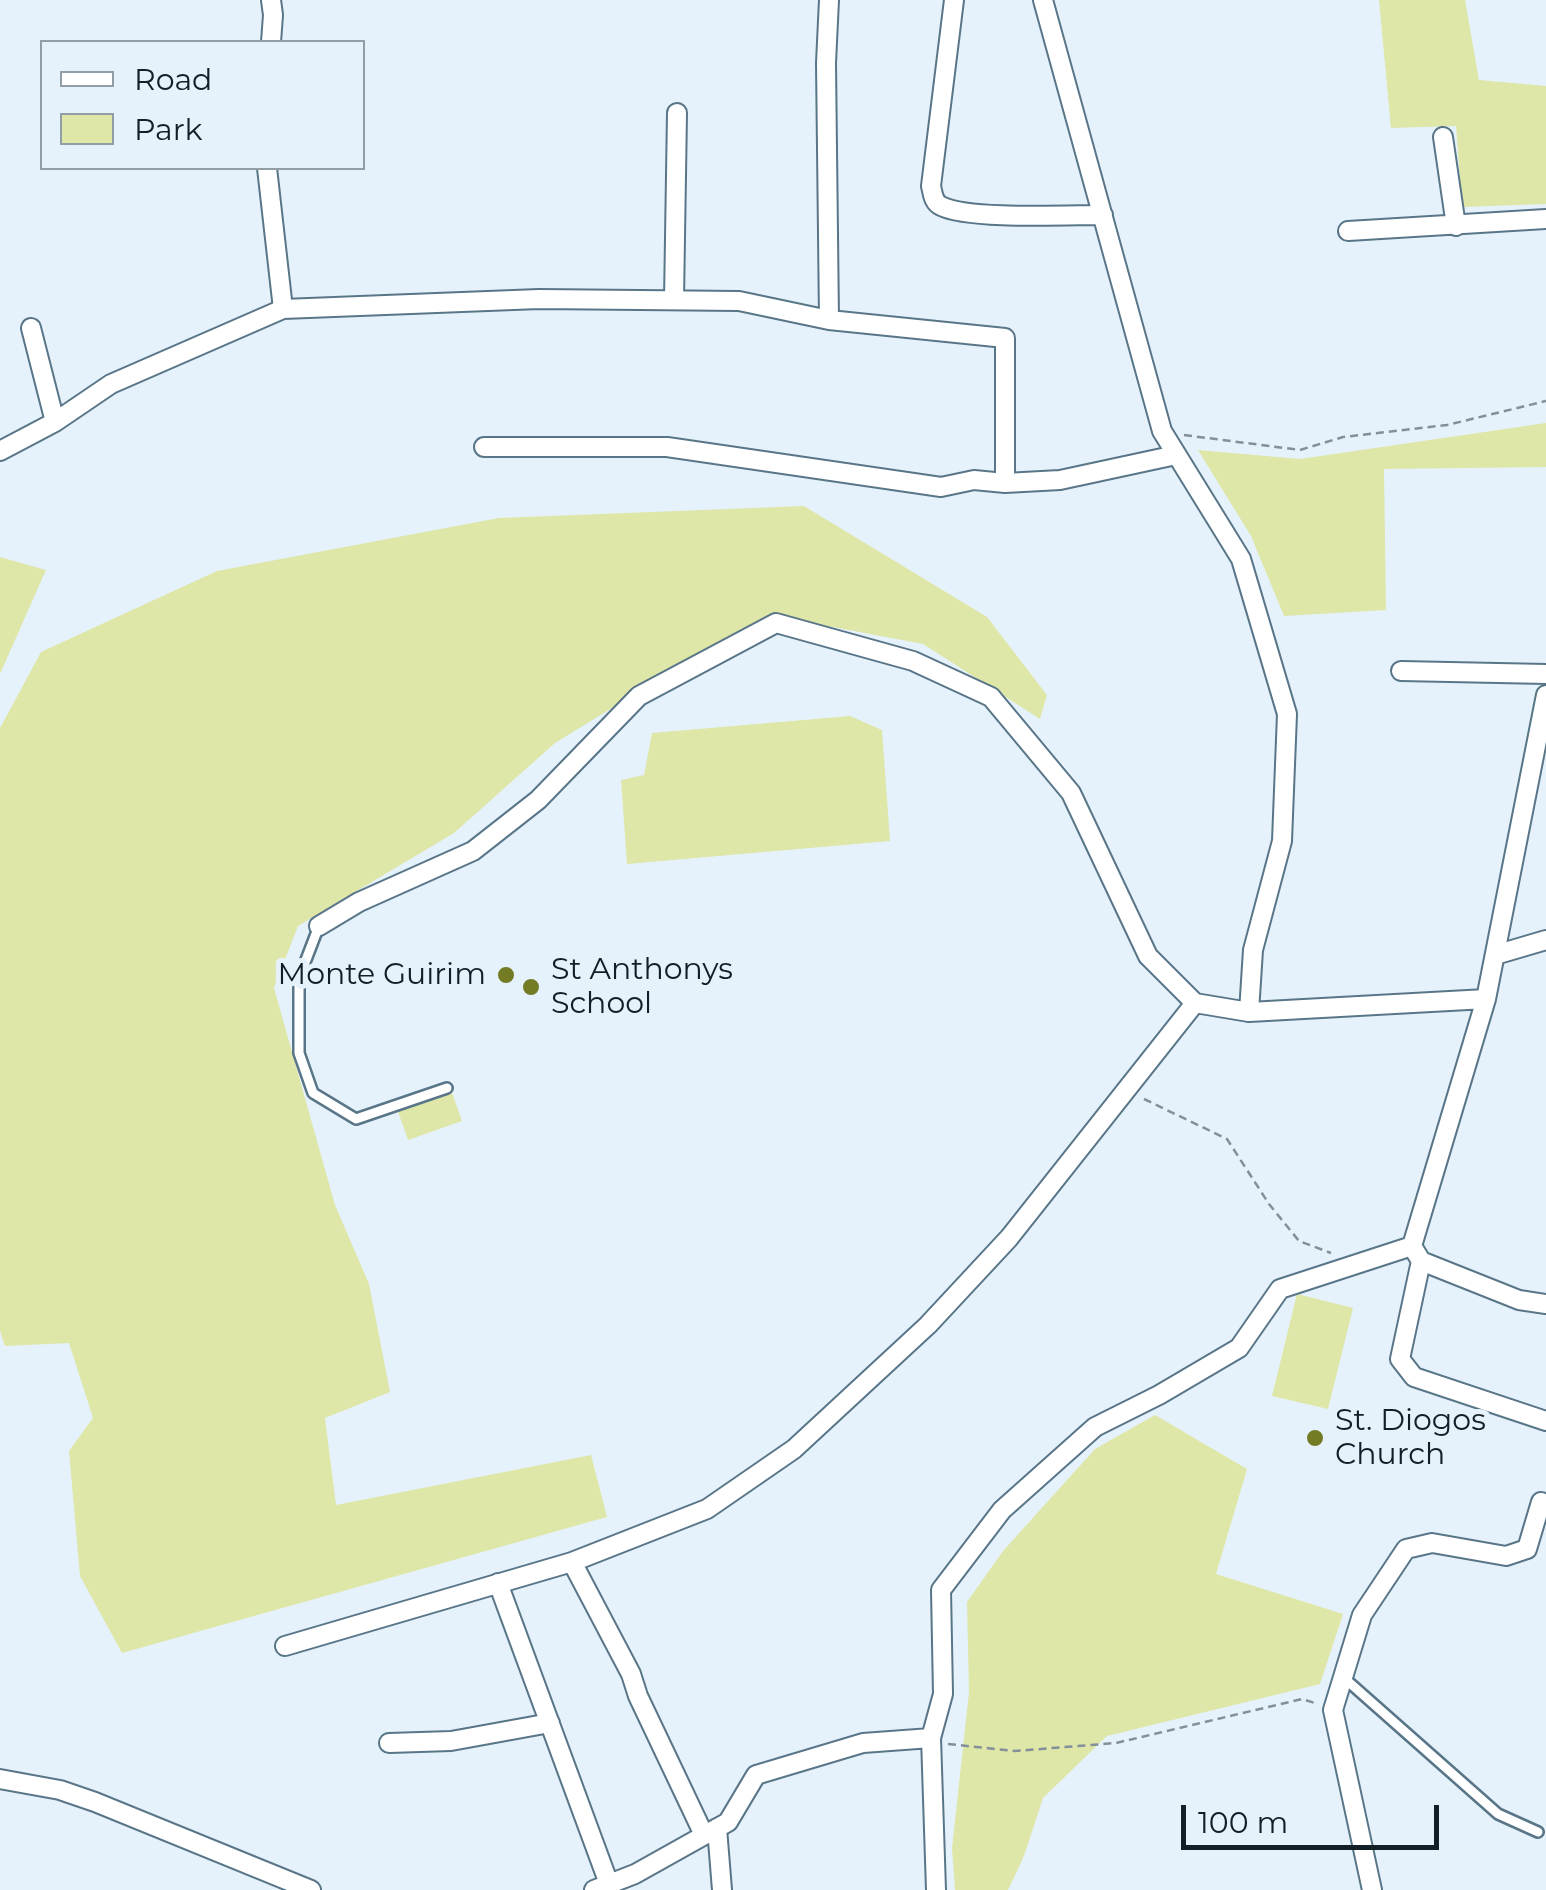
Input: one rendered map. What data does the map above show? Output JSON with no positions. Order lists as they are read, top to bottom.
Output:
{
  "places": ["Monte Guirim", "St Anthonys School", "St. Diogos Church"],
  "legend": ["Road", "Park"],
  "scale_bar": "100 m"
}
